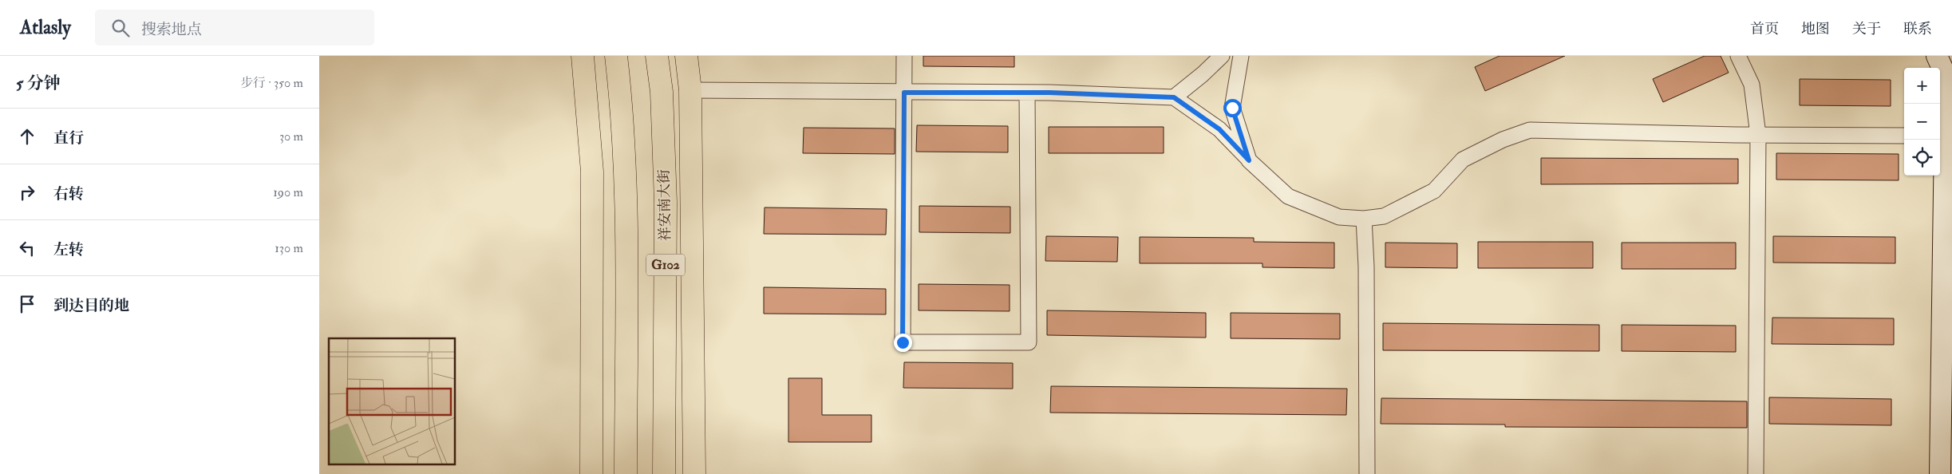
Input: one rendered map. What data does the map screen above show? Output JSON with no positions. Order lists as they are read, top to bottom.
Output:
{
  "streets": {
    "highway": ["祥安南大街", "G102"]
  },
  "page": {
    "header": "Atlasly",
    "search": "搜索地点",
    "nav": [
      "首页",
      "地图",
      "关于",
      "联系"
    ],
    "heading": ["5 分钟", "步行 · 350 m"],
    "map_buttons": ["+", "−"],
    "list": [
      ["直行", "30 m"],
      ["右转", "190 m"],
      ["左转", "130 m"],
      "到达目的地"
    ]
  }
}
